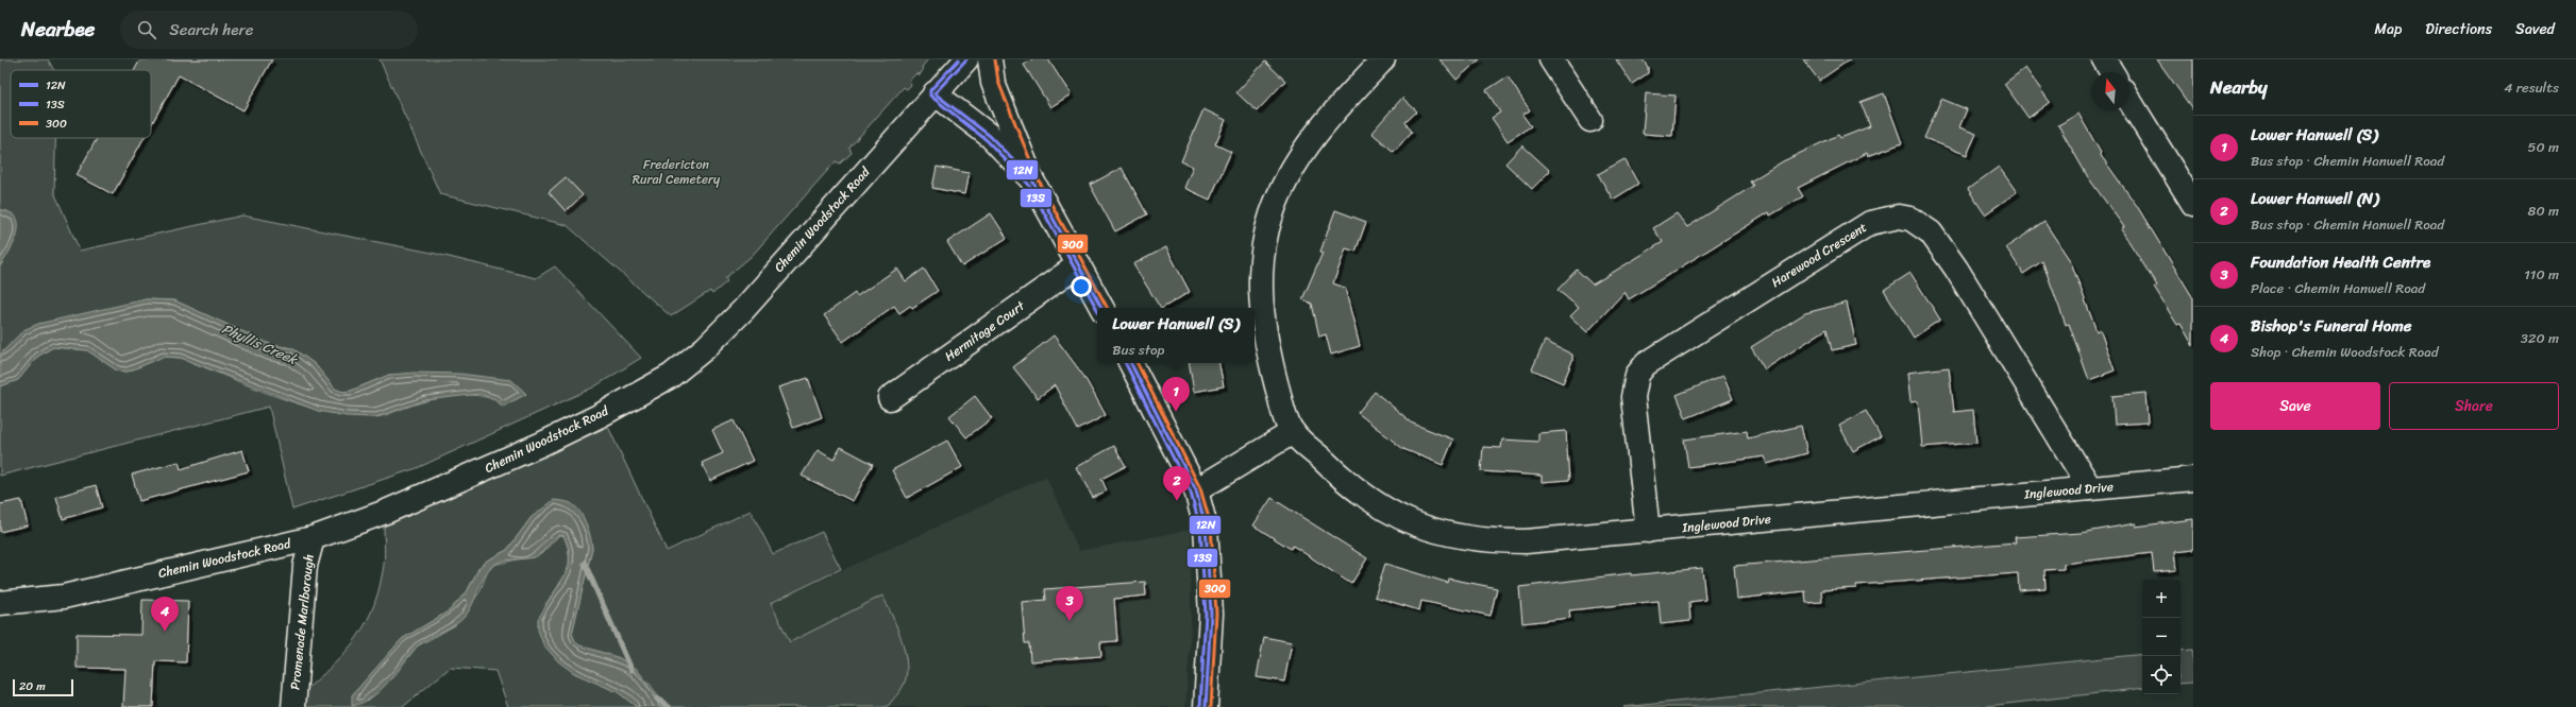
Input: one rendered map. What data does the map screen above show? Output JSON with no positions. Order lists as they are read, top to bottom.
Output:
{
  "streets": {
    "street": [
      "Chemin Woodstock Road",
      "Harewood Crescent",
      "Hermitage Court",
      "Inglewood Drive",
      "Promenade Marlborough"
    ]
  },
  "crossings": [
    ["Chemin Woodstock Road", "Promenade Marlborough"],
    ["Harewood Crescent", "Inglewood Drive"]
  ],
  "water": ["Phyllis Creek"],
  "parks": ["Fredericton Rural Cemetery"],
  "lines": ["transit line 12N", "transit line 13S", "transit line 300"],
  "legend": ["12N", "13S", "300"],
  "scale_bar": "20 m",
  "north": "top",
  "page": {
    "header": "Nearbee",
    "search": "Search here",
    "nav": ["Map", "Directions", "Saved"],
    "heading": ["Nearby", "4 results"],
    "list": [
      {
        "mark": "1",
        "name": "Lower Hanwell (S)",
        "note": "Bus stop · Chemin Hanwell Road",
        "value": "50 m"
      },
      {
        "mark": "2",
        "name": "Lower Hanwell (N)",
        "note": "Bus stop · Chemin Hanwell Road",
        "value": "80 m"
      },
      {
        "mark": "3",
        "name": "Foundation Health Centre",
        "note": "Place · Chemin Hanwell Road",
        "value": "110 m"
      },
      {
        "mark": "4",
        "name": "Bishop's Funeral Home",
        "note": "Shop · Chemin Woodstock Road",
        "value": "320 m"
      }
    ],
    "popup": ["Lower Hanwell (S)", "Bus stop"],
    "buttons": ["Save", "Share"],
    "pins": [
      "1",
      "2",
      "3",
      "4"
    ],
    "map_buttons": ["+", "−"],
    "scale": "20 m"
  }
}
